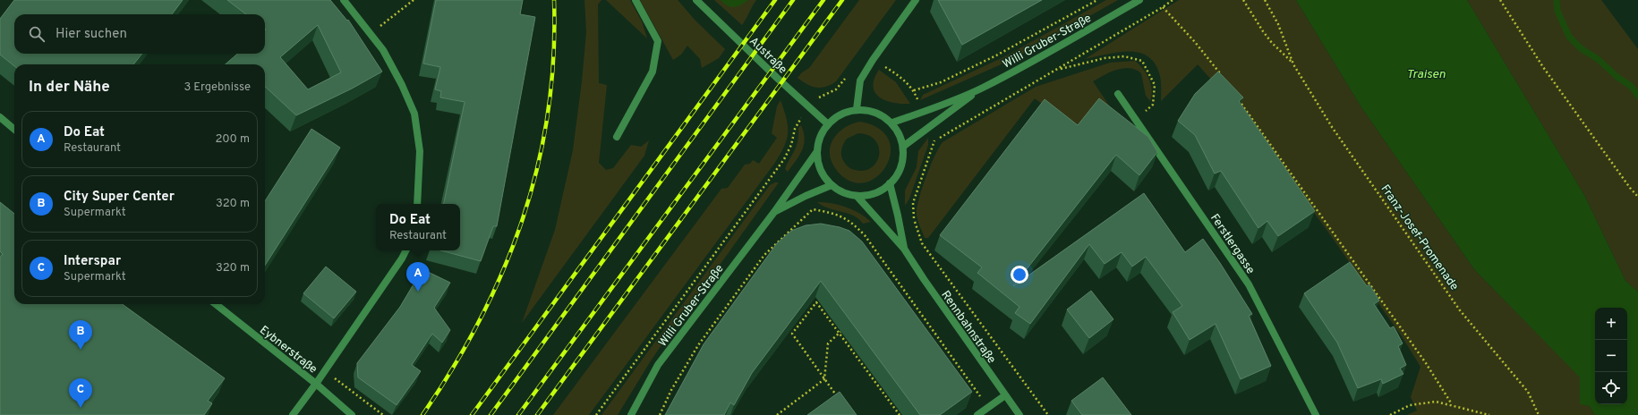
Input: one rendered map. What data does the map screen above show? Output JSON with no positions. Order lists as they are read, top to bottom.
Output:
{
  "streets": {
    "street": [
      "Willi Gruber-Straße",
      "Austraße",
      "Ferstlergasse",
      "Rennbahnstraße",
      "Eybnerstraße"
    ],
    "path": ["Franz-Josef-Promenade"]
  },
  "crossings": [
    ["Willi Gruber-Straße", "Austraße"],
    ["Willi Gruber-Straße", "Rennbahnstraße"],
    ["Austraße", "Rennbahnstraße"]
  ],
  "water": ["Traisen"],
  "page": {
    "search": "Hier suchen",
    "heading": ["In der Nähe", "3 Ergebnisse"],
    "list": [
      {
        "mark": "A",
        "name": "Do Eat",
        "note": "Restaurant",
        "value": "200 m"
      },
      {
        "mark": "B",
        "name": "City Super Center",
        "note": "Supermarkt",
        "value": "320 m"
      },
      {
        "mark": "C",
        "name": "Interspar",
        "note": "Supermarkt",
        "value": "320 m"
      }
    ],
    "popup": ["Do Eat", "Restaurant"],
    "pins": ["A", "B", "C"],
    "map_buttons": ["+", "−"]
  }
}
